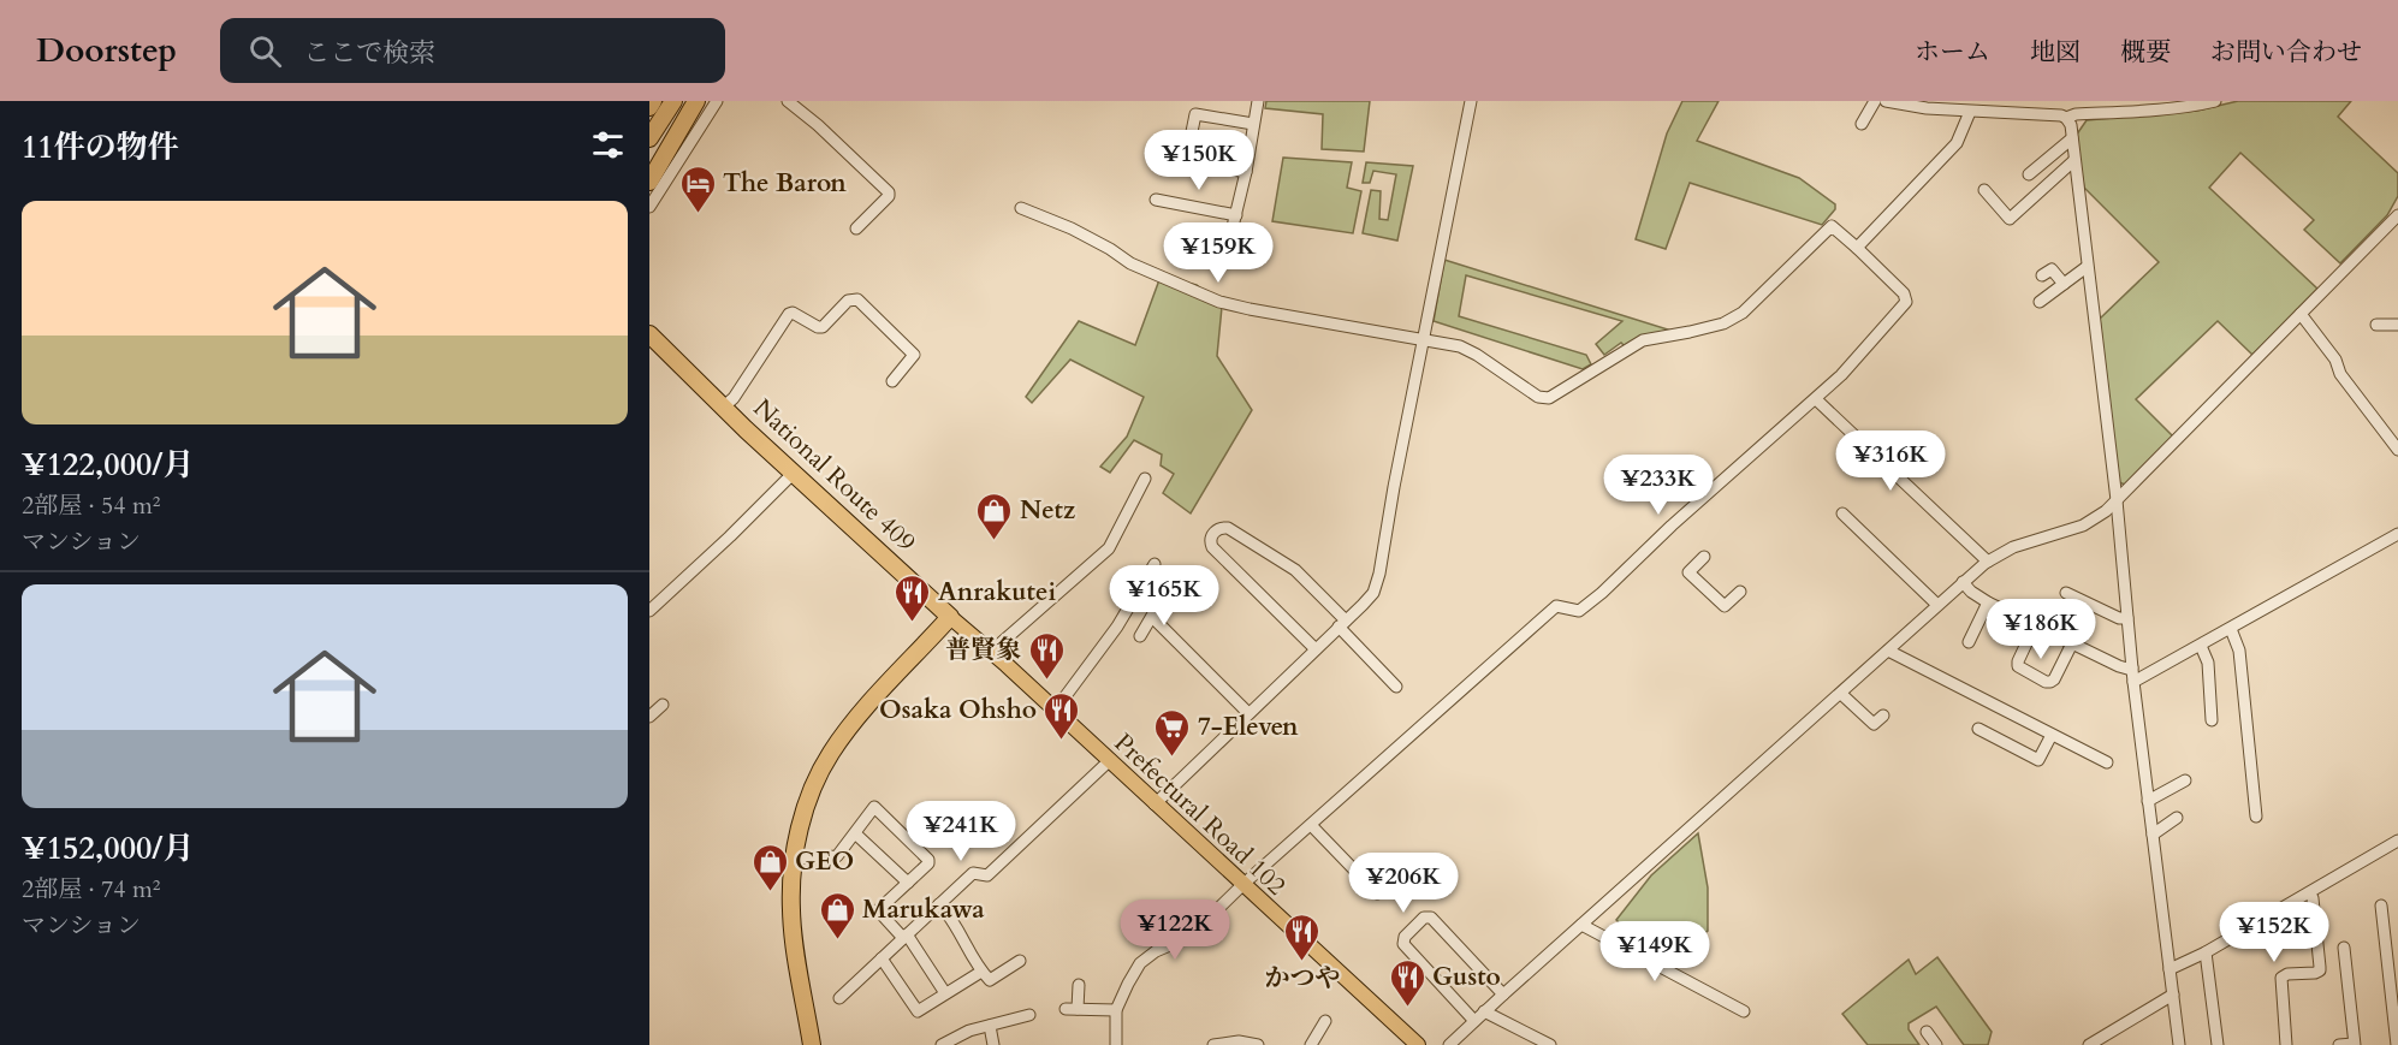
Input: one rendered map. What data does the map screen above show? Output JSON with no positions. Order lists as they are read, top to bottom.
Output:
{
  "streets": {
    "highway": ["National Route 409"],
    "main road": ["Prefectural Road 102"]
  },
  "crossings": [
    ["National Route 409", "Prefectural Road 102"]
  ],
  "places": {
    "hotel": ["The Baron"],
    "shop": ["Netz", "GEO", "Marukawa"],
    "restaurant": [
      "Anrakutei",
      "普賢象",
      "Osaka Ohsho",
      "かつや",
      "Gusto"
    ],
    "supermarket": ["7-Eleven"]
  },
  "page": {
    "header": "Doorstep",
    "search": "ここで検索",
    "nav": [
      "ホーム",
      "地図",
      "概要",
      "お問い合わせ"
    ],
    "heading": "11件の物件",
    "price": [
      "¥150K",
      "¥159K",
      "¥316K",
      "¥233K",
      "¥165K",
      "¥186K",
      "¥241K",
      "¥206K",
      "¥122K",
      "¥152K",
      "¥149K"
    ],
    "list": [
      {
        "name": "¥122,000/月",
        "note": "2部屋 · 54 m² · マンション"
      },
      {
        "name": "¥152,000/月",
        "note": "2部屋 · 74 m² · マンション"
      }
    ]
  }
}
